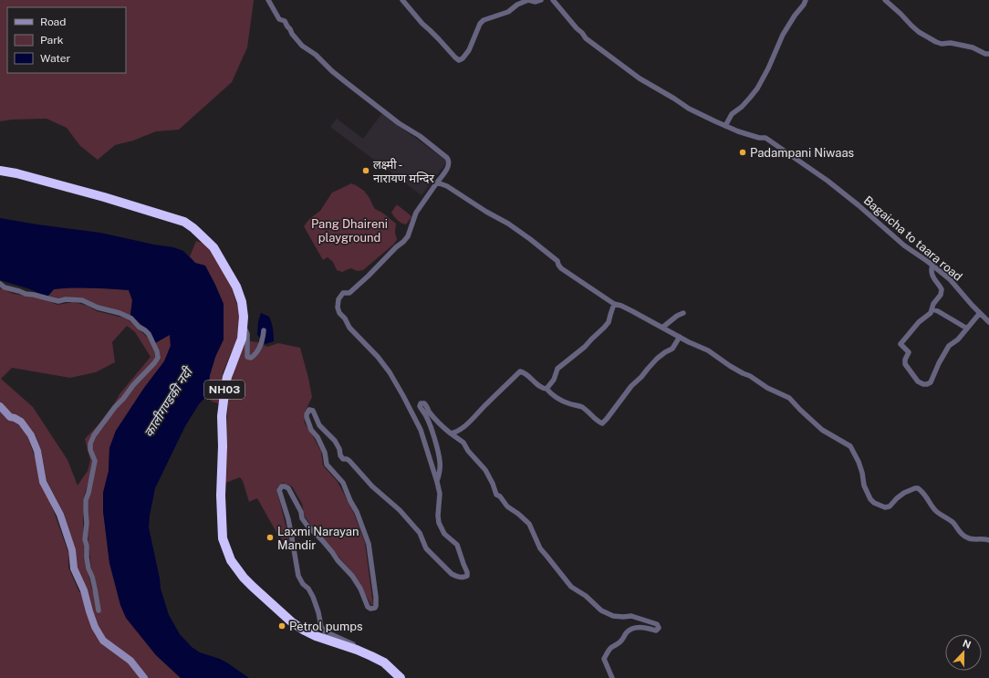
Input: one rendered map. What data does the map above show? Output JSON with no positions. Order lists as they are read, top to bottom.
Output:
{
  "streets": {
    "highway": ["NH03"],
    "street": ["Bagaicha to taara road"]
  },
  "water": ["कालीगण्डकी नदी"],
  "parks": ["Pang Dhaireni playground"],
  "places": [
    "Padampani Niwaas",
    "लक्ष्मी - नारायण मन्दिर",
    "Laxmi Narayan Mandir",
    "Petrol pumps"
  ],
  "legend": ["Road", "Park", "Water"],
  "north": "top"
}
